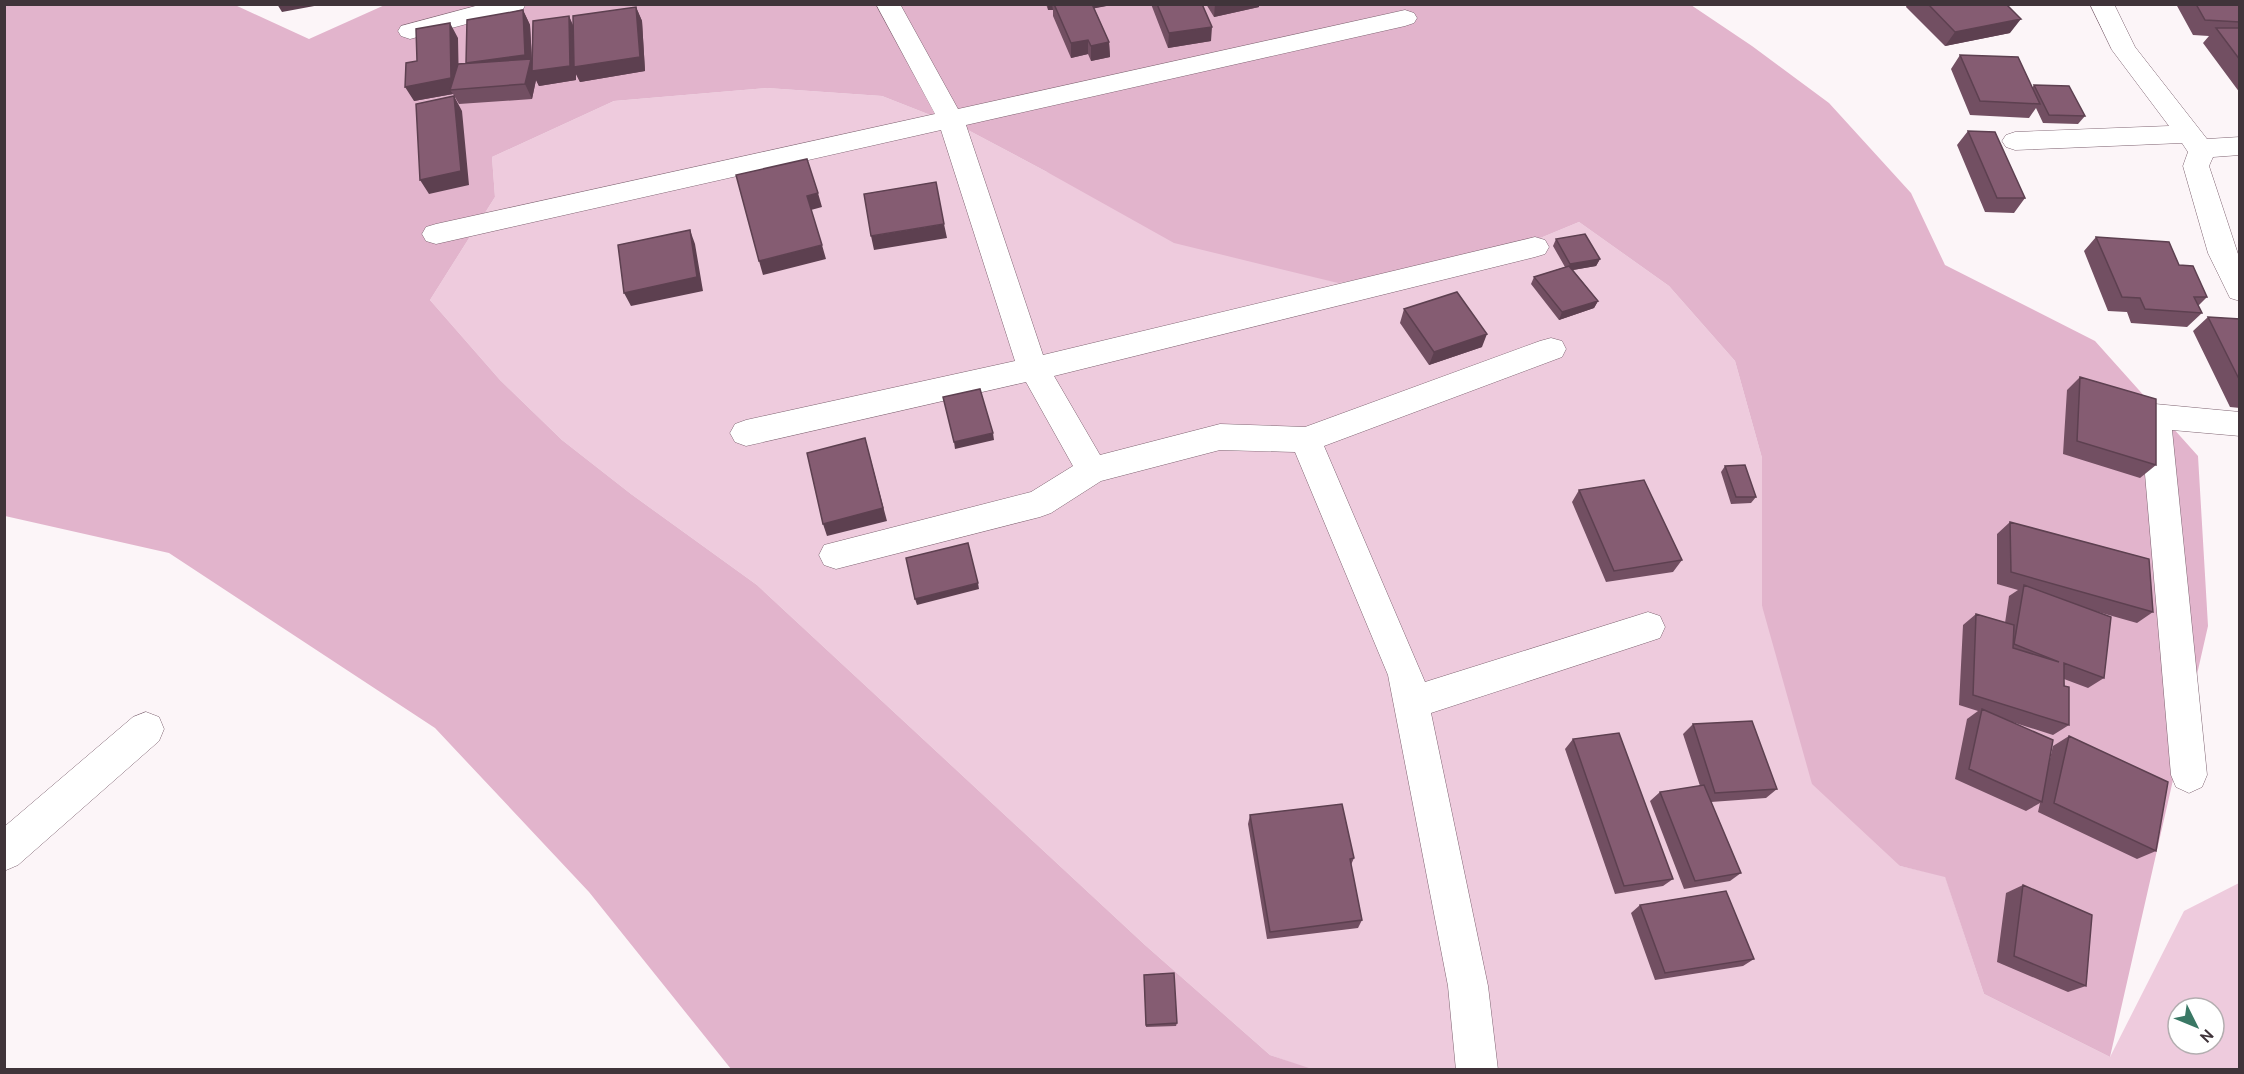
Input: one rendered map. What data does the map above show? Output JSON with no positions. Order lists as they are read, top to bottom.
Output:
{
  "north": "bottom right"
}
